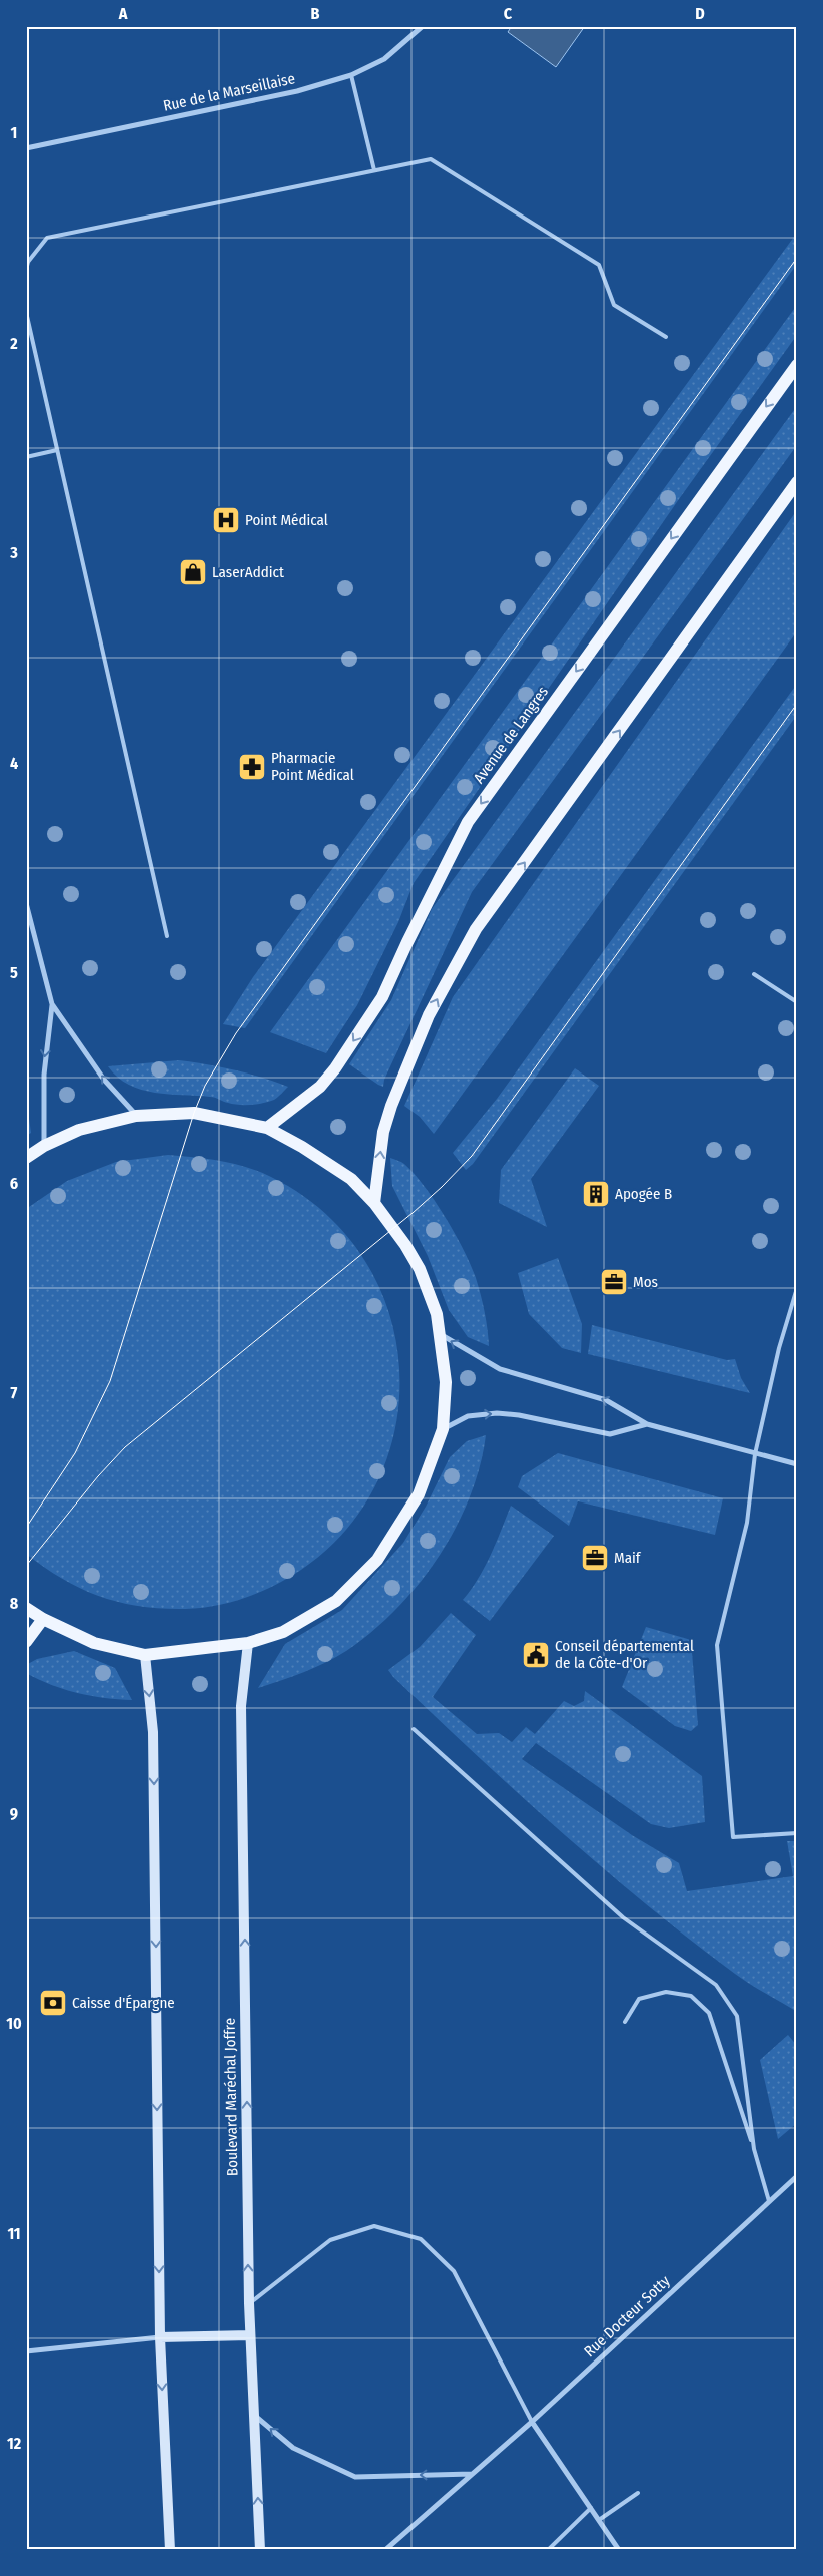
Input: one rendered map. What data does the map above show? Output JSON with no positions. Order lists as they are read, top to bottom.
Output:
{
  "streets": {
    "main road": ["Avenue de Langres", "Boulevard Maréchal Joffre"],
    "street": ["Rue de la Marseillaise", "Rue Docteur Sotty"]
  },
  "places": {
    "hospital": ["Point Médical"],
    "shop": ["LaserAddict"],
    "pharmacy": ["Pharmacie Point Médical"],
    "building": ["Apogée B"],
    "office": ["Mos", "Maif"],
    "public building": ["Conseil départemental de la Côte-d'Or"],
    "bank": ["Caisse d'Épargne"]
  },
  "grid": {
    "columns": [
      "A",
      "B",
      "C",
      "D"
    ],
    "rows": [
      "1",
      "2",
      "3",
      "4",
      "5",
      "6",
      "7",
      "8",
      "9",
      "10",
      "11",
      "12"
    ]
  }
}
